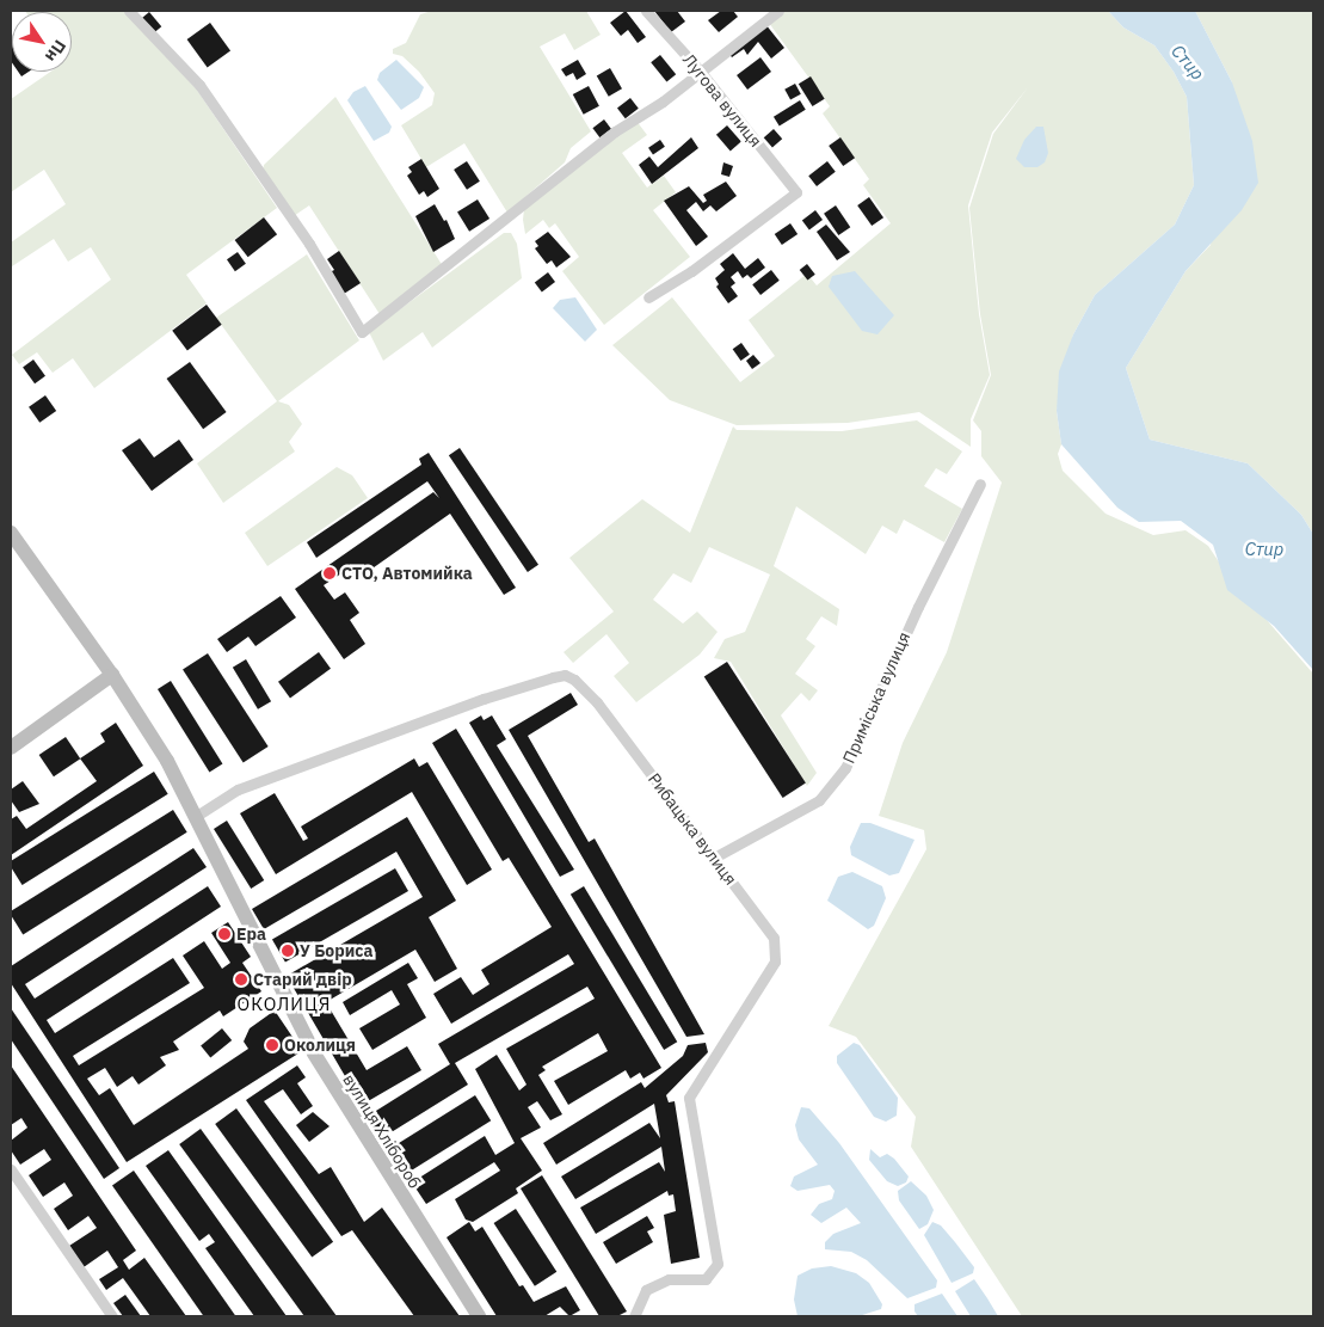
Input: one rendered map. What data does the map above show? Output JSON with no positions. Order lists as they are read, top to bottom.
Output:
{
  "streets": {
    "street": [
      "Лугова вулиця",
      "Приміська вулиця",
      "Рибацька вулиця",
      "вулиця Хлібороб"
    ]
  },
  "crossings": [
    ["Приміська вулиця", "Рибацька вулиця"],
    ["Рибацька вулиця", "вулиця Хлібороб"]
  ],
  "districts": ["ОКОЛИЦЯ"],
  "water": ["Стир"],
  "places": [
    "СТО, Автомийка",
    "Ера",
    "У Бориса",
    "Старий двір",
    "Околиця"
  ],
  "north": "bottom right"
}
